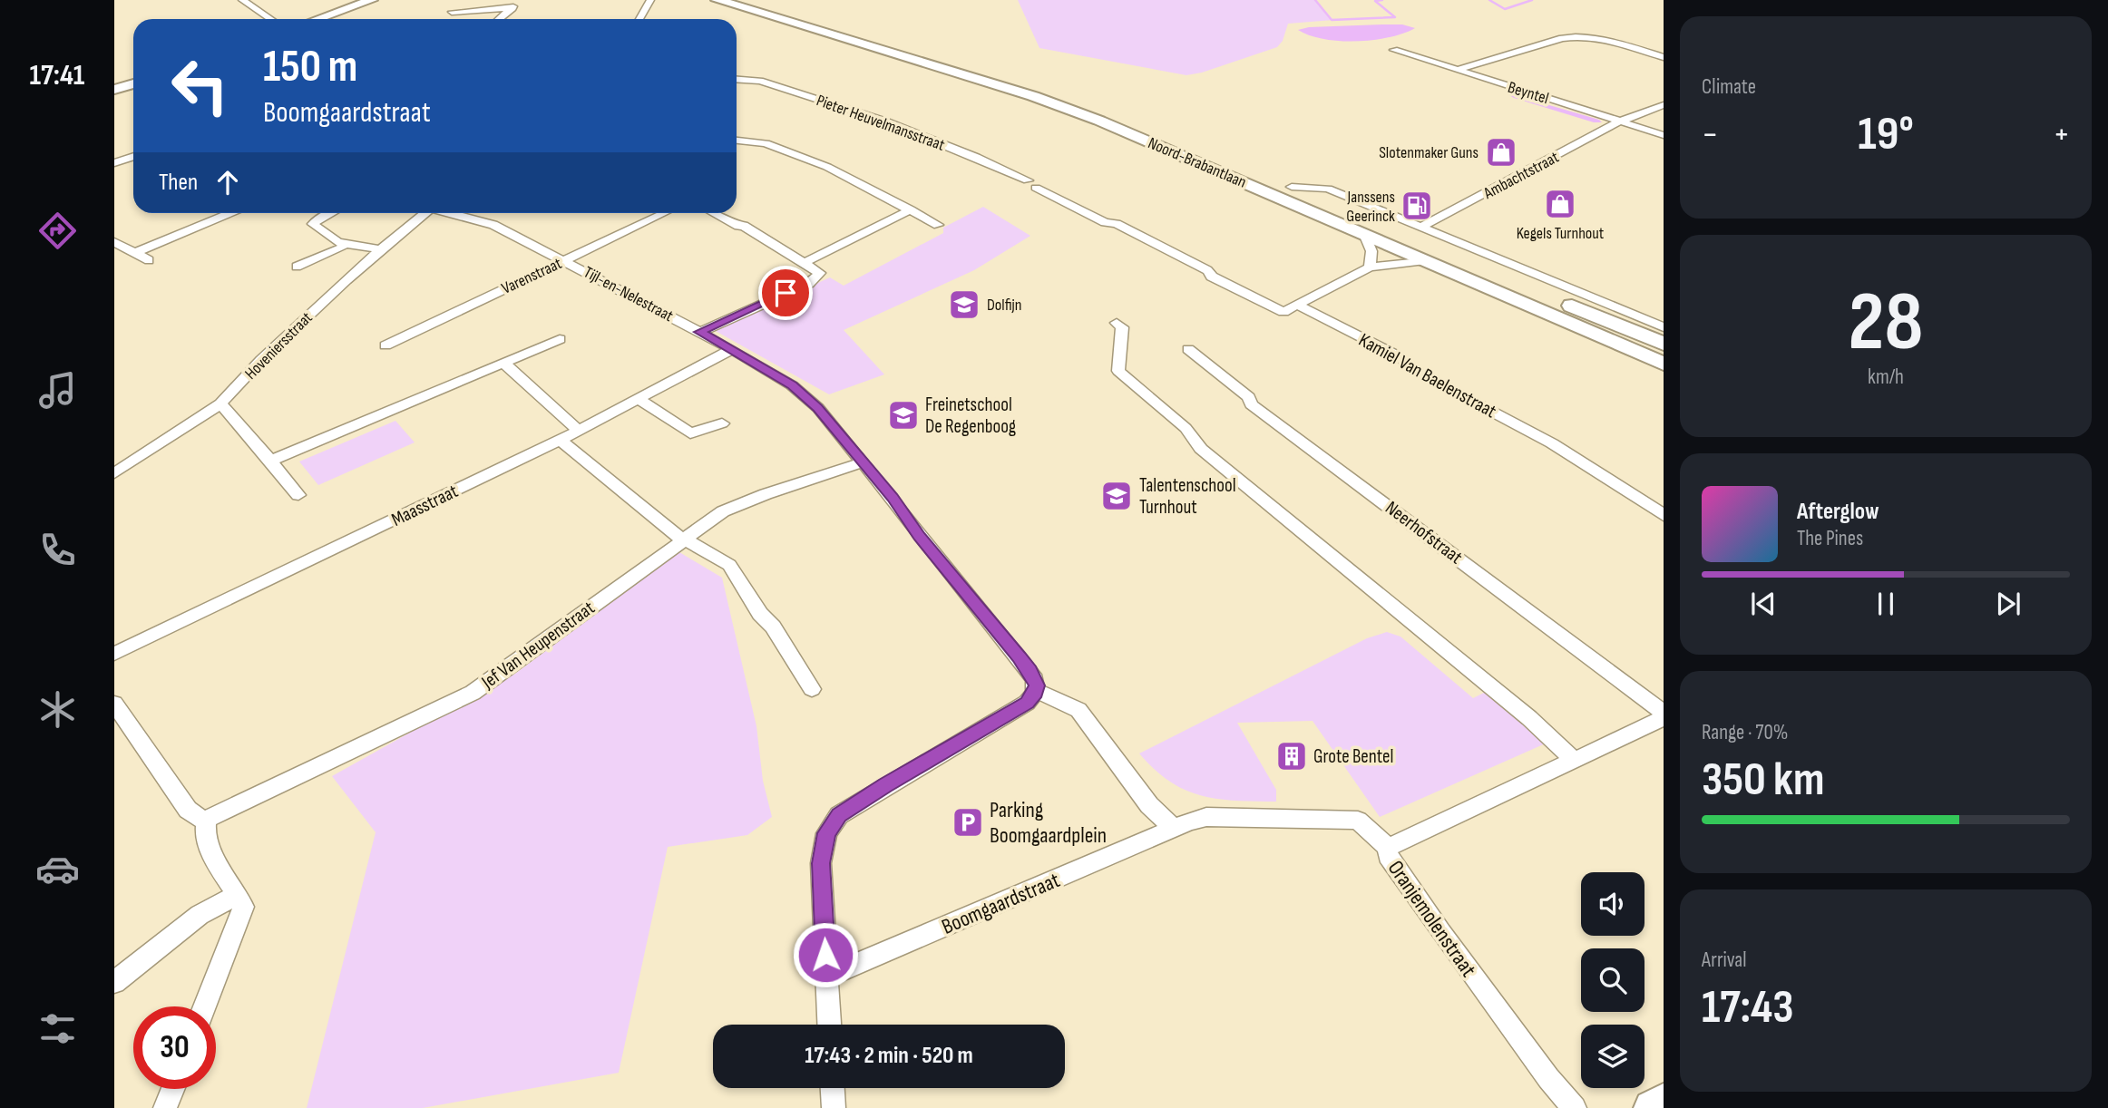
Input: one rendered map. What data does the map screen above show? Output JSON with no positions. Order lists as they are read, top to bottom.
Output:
{
  "streets": {
    "main road": ["Noord-Brabantlaan"],
    "street": [
      "Beyntel",
      "Pieter Heuvelmansstraat",
      "Ambachtstraat",
      "Varenstraat",
      "Tijl-en-Nelestraat",
      "Hoveniersstraat",
      "Kamiel Van Baelenstraat",
      "Maasstraat",
      "Neerhofstraat",
      "Jef Van Heupenstraat",
      "Boomgaardstraat",
      "Oranjemolenstraat"
    ]
  },
  "crossings": [
    ["Beyntel", "Ambachtstraat"],
    ["Pieter Heuvelmansstraat", "Kamiel Van Baelenstraat"],
    ["Noord-Brabantlaan", "Ambachtstraat"],
    ["Noord-Brabantlaan", "Kamiel Van Baelenstraat"],
    ["Varenstraat", "Tijl-en-Nelestraat"],
    ["Tijl-en-Nelestraat", "Maasstraat"],
    ["Tijl-en-Nelestraat", "Jef Van Heupenstraat"],
    ["Boomgaardstraat", "Oranjemolenstraat"]
  ],
  "places": {
    "shop": ["Slotenmaker Guns", "Kegels Turnhout"],
    "fuel station": ["Janssens Geerinck"],
    "school or university": ["Dolfijn", "Freinetschool De Regenboog", "Talentenschool Turnhout"],
    "building": ["Grote Bentel"],
    "parking": ["Parking Boomgaardplein"]
  },
  "page": {
    "tabs": "17:41",
    "tile": [
      "Climate",
      ["28", "km/h"],
      ["Range · 70%", "350 km"],
      ["Arrival", "17:43"]
    ],
    "turn": ["150 m", "Boomgaardstraat"],
    "heat": ["−", "19°", "+"],
    "then": "Then",
    "song": ["Afterglow", "The Pines"],
    "limit": "30",
    "trip": "17:43 · 2 min · 520 m"
  }
}
